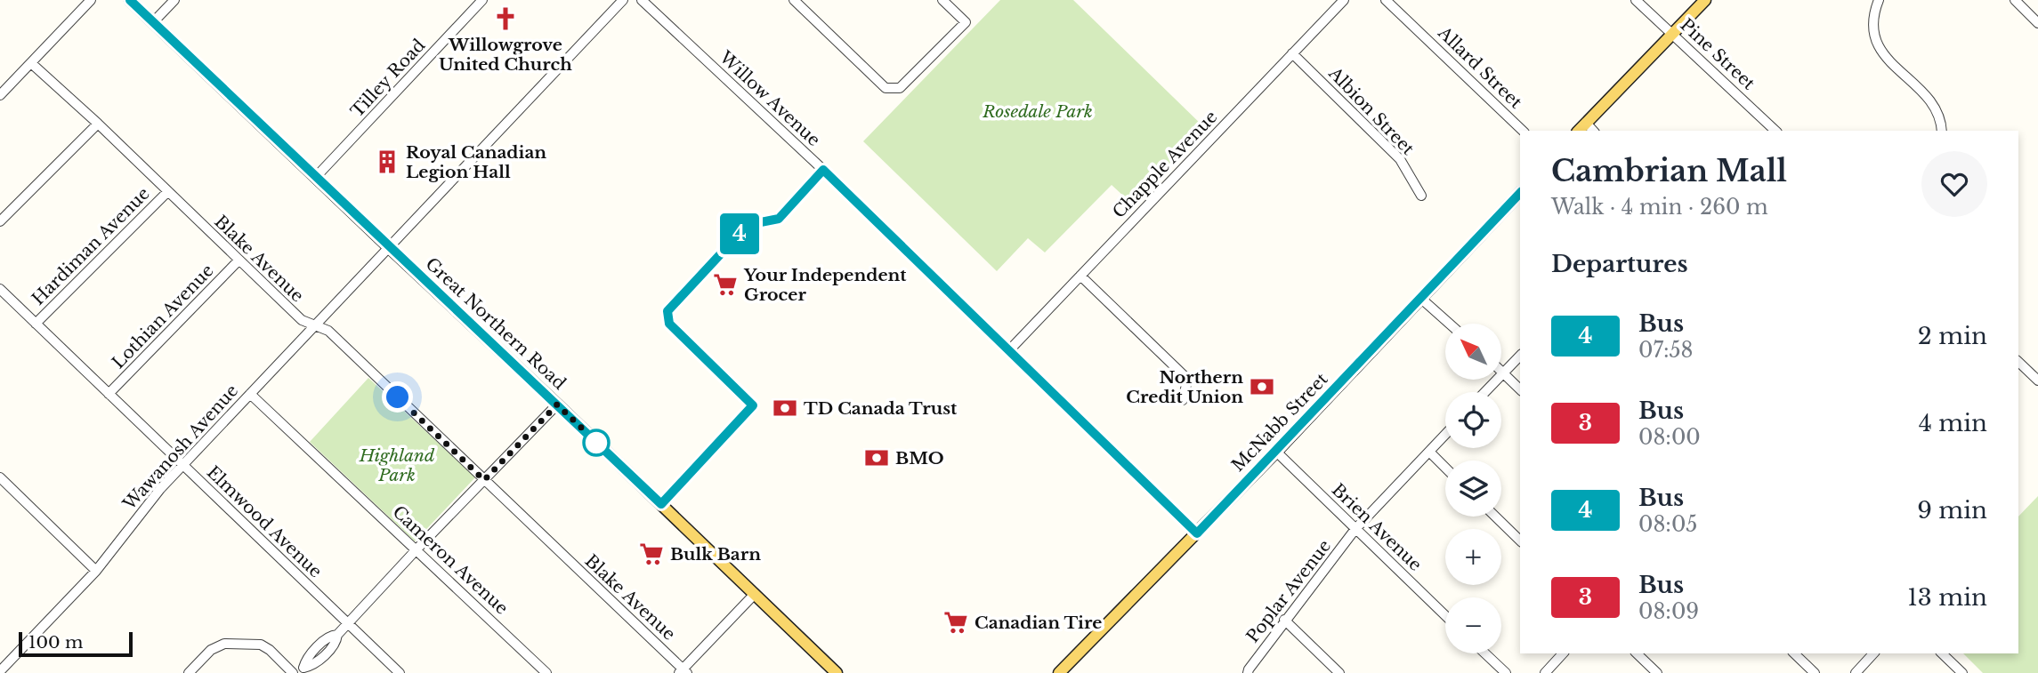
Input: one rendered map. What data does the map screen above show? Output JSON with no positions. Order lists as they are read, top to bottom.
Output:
{
  "streets": {
    "main road": ["Great Northern Road", "McNabb Street"],
    "street": [
      "Pine Street",
      "Allard Street",
      "Tilley Road",
      "Willow Avenue",
      "Albion Street",
      "Chapple Avenue",
      "Hardiman Avenue",
      "Blake Avenue",
      "Lothian Avenue",
      "Wawanosh Avenue",
      "Elmwood Avenue",
      "Brien Avenue",
      "Cameron Avenue",
      "Poplar Avenue"
    ]
  },
  "crossings": [
    ["Tilley Road", "Great Northern Road"],
    ["Willow Avenue", "Chapple Avenue"],
    ["Willow Avenue", "McNabb Street"],
    ["Albion Street", "Chapple Avenue"],
    ["Hardiman Avenue", "Blake Avenue"],
    ["Hardiman Avenue", "Elmwood Avenue"],
    ["Blake Avenue", "Lothian Avenue"],
    ["Blake Avenue", "Wawanosh Avenue"],
    ["Lothian Avenue", "Elmwood Avenue"],
    ["Great Northern Road", "Wawanosh Avenue"],
    ["McNabb Street", "Brien Avenue"],
    ["Wawanosh Avenue", "Elmwood Avenue"],
    ["Wawanosh Avenue", "Cameron Avenue"],
    ["Brien Avenue", "Poplar Avenue"]
  ],
  "parks": ["Rosedale Park", "Highland Park"],
  "places": {
    "church": ["Willowgrove United Church"],
    "building": ["Royal Canadian Legion Hall"],
    "supermarket": ["Your Independent Grocer", "Bulk Barn", "Canadian Tire"],
    "bank": ["Northern Credit Union", "TD Canada Trust", "BMO"]
  },
  "lines": ["bus line 4"],
  "scale_bar": "100 m",
  "north": "top left",
  "page": {
    "on_map": "4",
    "heading": [
      ["Cambrian Mall", "Walk · 4 min · 260 m"],
      "Departures"
    ],
    "list": [
      {
        "mark": "4",
        "name": "Bus",
        "note": "07:58",
        "value": "2 min"
      },
      {
        "mark": "3",
        "name": "Bus",
        "note": "08:00",
        "value": "4 min"
      },
      {
        "mark": "4",
        "name": "Bus",
        "note": "08:05",
        "value": "9 min"
      },
      {
        "mark": "3",
        "name": "Bus",
        "note": "08:09",
        "value": "13 min"
      }
    ],
    "map_buttons": ["+", "−"],
    "scale": "100 m"
  }
}
